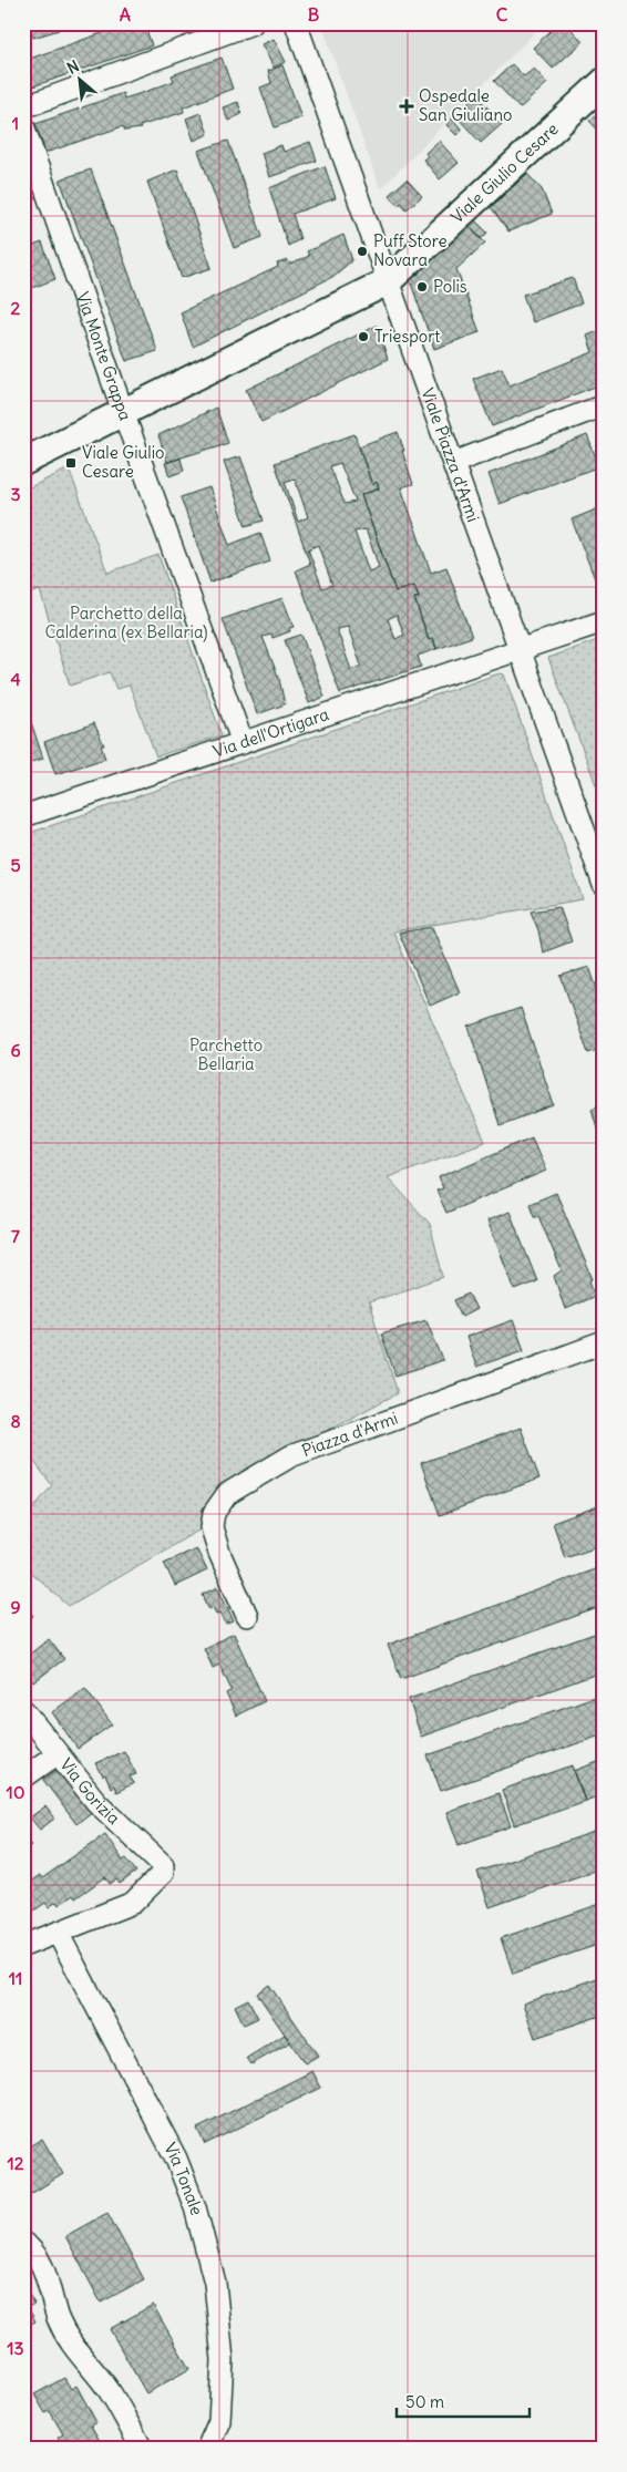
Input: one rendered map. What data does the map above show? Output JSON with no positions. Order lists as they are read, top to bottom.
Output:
{
  "streets": {
    "main road": ["Viale Giulio Cesare"],
    "street": [
      "Via Monte Grappa",
      "Viale Piazza d'Armi",
      "Via dell'Ortigara",
      "Piazza d'Armi",
      "Via Gorizia",
      "Via Tonale"
    ]
  },
  "crossings": [
    ["Viale Giulio Cesare", "Via Monte Grappa"],
    ["Viale Giulio Cesare", "Viale Piazza d'Armi"],
    ["Via Monte Grappa", "Via dell'Ortigara"],
    ["Viale Piazza d'Armi", "Via dell'Ortigara"],
    ["Via Gorizia", "Via Tonale"]
  ],
  "parks": ["Parchetto della Calderina (ex Bellaria)", "Parchetto Bellaria"],
  "places": {
    "health": ["Ospedale San Giuliano"],
    "other": ["Puff Store Novara", "Polis", "Triesport"],
    "transit": ["Viale Giulio Cesare"]
  },
  "scale_bar": "50 m",
  "north": "top left",
  "grid": {
    "columns": ["A", "B", "C"],
    "rows": [
      "1",
      "2",
      "3",
      "4",
      "5",
      "6",
      "7",
      "8",
      "9",
      "10",
      "11",
      "12",
      "13"
    ]
  }
}
